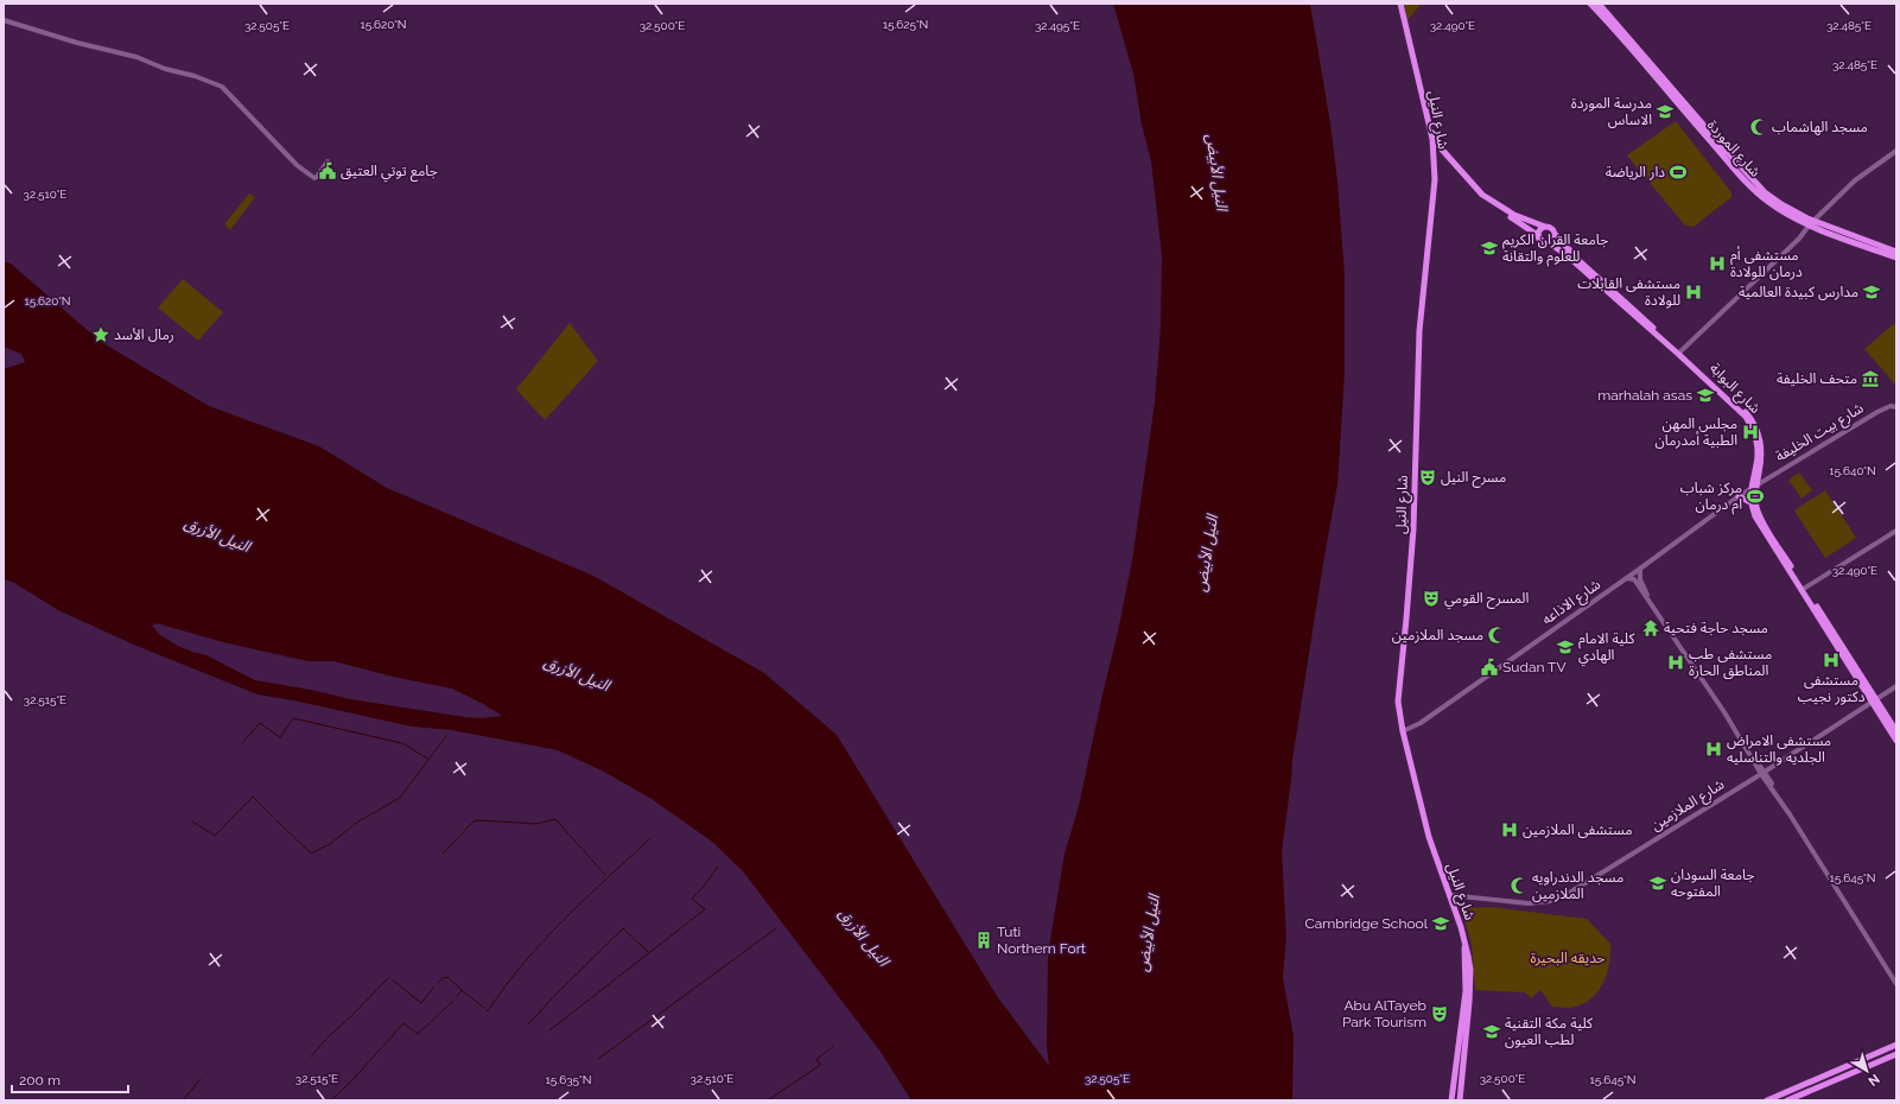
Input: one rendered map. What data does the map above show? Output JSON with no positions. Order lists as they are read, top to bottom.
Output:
{
  "streets": {
    "main road": ["شارع النيل", "شارع الموردة", "شارع البوابة"],
    "street": ["شارع بيت الخليفة", "شارع الاذاعه", "شارع الملازمين"]
  },
  "crossings": [
    ["شارع النيل", "شارع الاذاعه"],
    ["شارع النيل", "شارع الملازمين"],
    ["شارع البوابة", "شارع بيت الخليفة"],
    ["شارع البوابة", "شارع الاذاعه"],
    ["شارع البوابة", "شارع الملازمين"],
    ["شارع بيت الخليفة", "شارع الاذاعه"]
  ],
  "water": ["النيل الأبيض", "النيل الأزرق"],
  "parks": ["حديقه البحيرة"],
  "places": {
    "school or university": [
      "مدرسة الموردة الاساس",
      "جامعة القران الكريم للعلوم والتقانة",
      "مدارس كبيدة العالمية",
      "marhalah asas",
      "كلية الامام الهادي",
      "جامعة السودان المفتوحه",
      "Cambridge School",
      "كلية مكة التقنية لطب العيون"
    ],
    "mosque": ["مسجد الهاشماب", "مسجد الملازمين", "مسجد الدندراويه الملازمين"],
    "public building": ["جامع توتي العتيق", "Sudan TV"],
    "sports": ["دار الرياضة", "مركز شباب ام درمان"],
    "hospital": [
      "مستشفى أم درمان للولادة",
      "مستشفى القابلات للولادة",
      "مجلس المهن الطبية أمدرمان",
      "مستشفى دكتور نجيب",
      "مستشفى طب المناطق الحارة",
      "مستشفى الامراض الجلديه والتناسليه",
      "مستشفى الملازمين"
    ],
    "place": ["رمال الأسد"],
    "museum": ["متحف الخليفة"],
    "theatre": ["مسرح النيل", "المسرح القومي", "Abu AlTayeb Park Tourism"],
    "temple": ["مسجد حاجة فتحية"],
    "building": ["Tuti Northern Fort"]
  },
  "scale_bar": "200 m",
  "north": "bottom right",
  "coordinates": [
    "15.620°N",
    "15.625°N",
    "32.505°E",
    "32.500°E",
    "32.495°E",
    "32.490°E",
    "32.485°E",
    "32.510°E",
    "15.640°N",
    "32.515°E",
    "15.645°N",
    "15.635°N"
  ]
}
